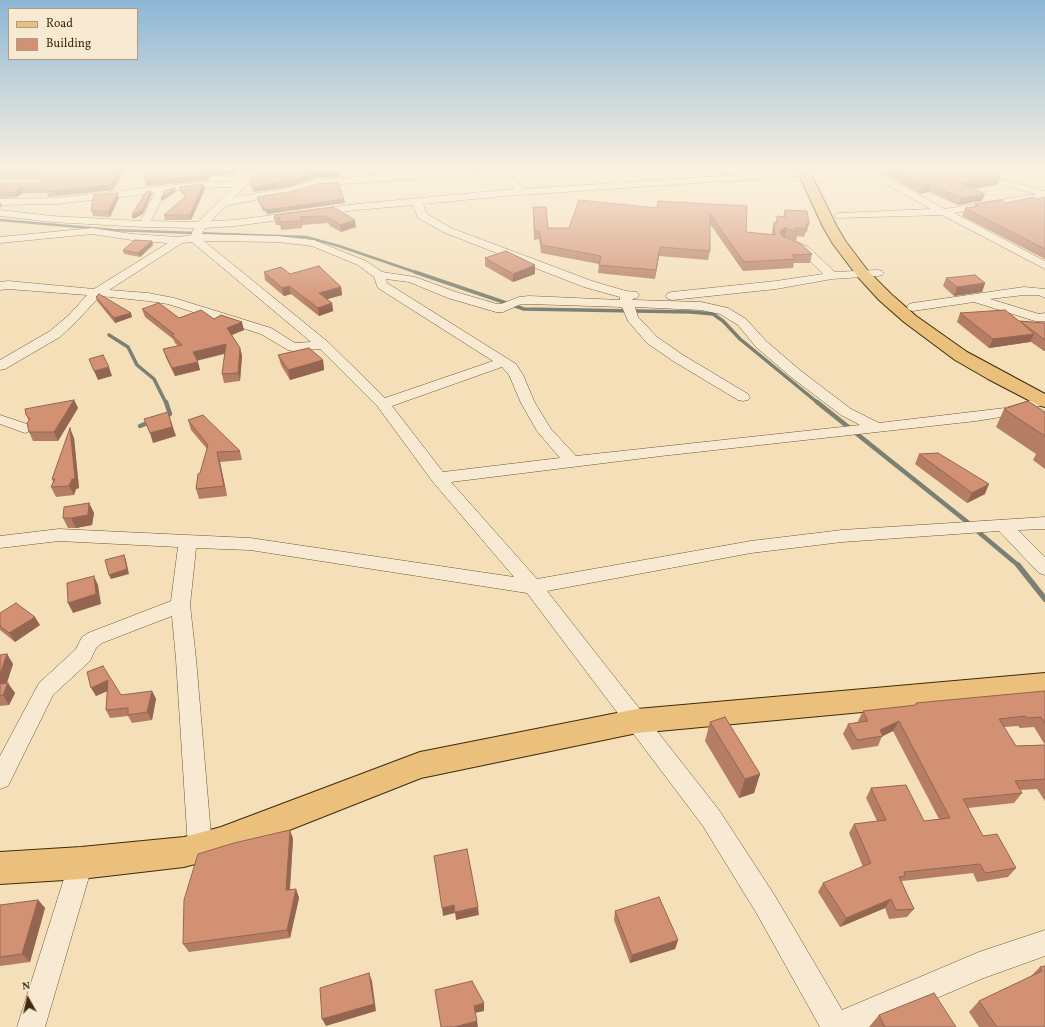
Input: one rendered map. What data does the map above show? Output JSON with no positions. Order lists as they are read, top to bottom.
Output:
{
  "legend": ["Road", "Building"],
  "north": "top"
}
